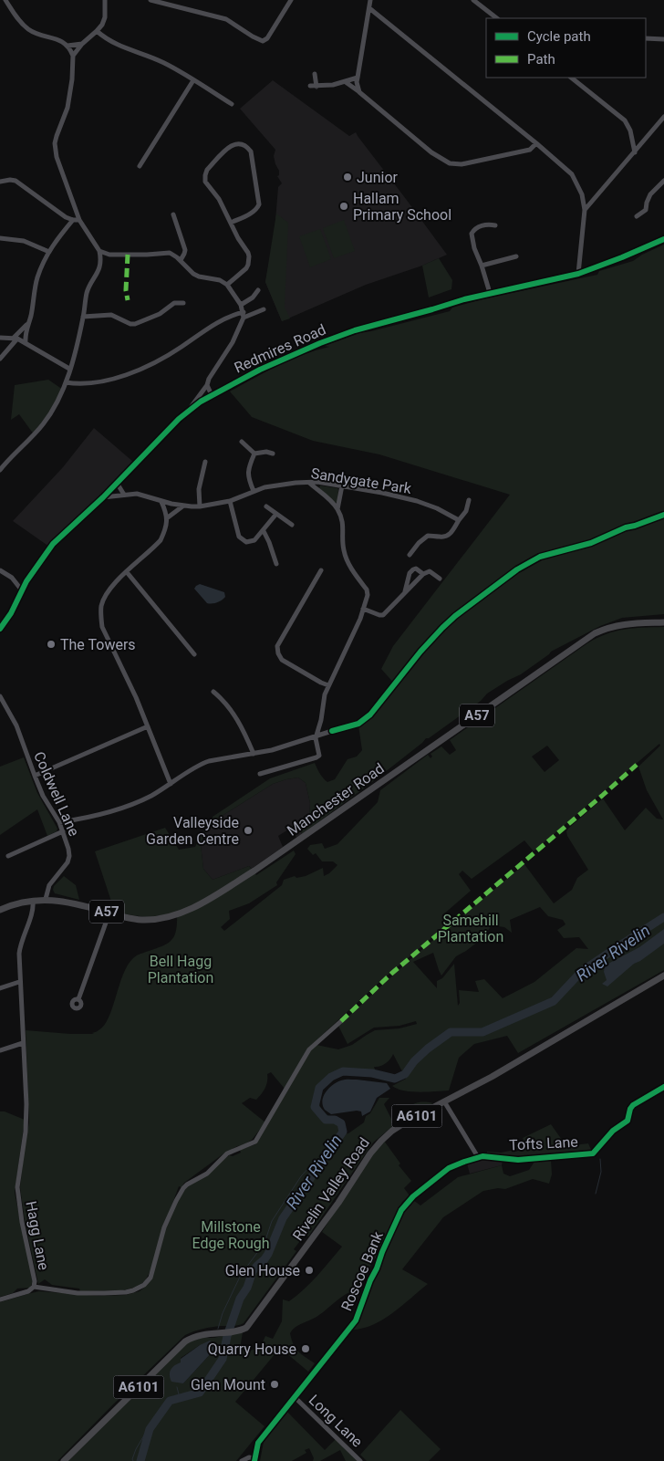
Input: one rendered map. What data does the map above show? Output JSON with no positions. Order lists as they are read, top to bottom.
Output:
{
  "streets": {
    "main road": [
      "A57",
      "Manchester Road",
      "A6101",
      "Rivelin Valley Road"
    ],
    "street": [
      "Redmires Road",
      "Sandygate Park",
      "Coldwell Lane",
      "Tofts Lane",
      "Hagg Lane",
      "Roscoe Bank",
      "Long Lane"
    ]
  },
  "crossings": [
    ["Redmires Road", "Sandygate Park"],
    ["Coldwell Lane", "Manchester Road"],
    ["Manchester Road", "Hagg Lane"],
    ["Tofts Lane", "Roscoe Bank"],
    ["Roscoe Bank", "Long Lane"]
  ],
  "water": ["River Rivelin"],
  "parks": ["Samehill Plantation", "Bell Hagg Plantation", "Millstone Edge Rough"],
  "places": [
    "Junior",
    "Hallam Primary School",
    "The Towers",
    "Valleyside Garden Centre",
    "Glen House",
    "Quarry House",
    "Glen Mount"
  ],
  "legend": ["Cycle path", "Path"]
}
